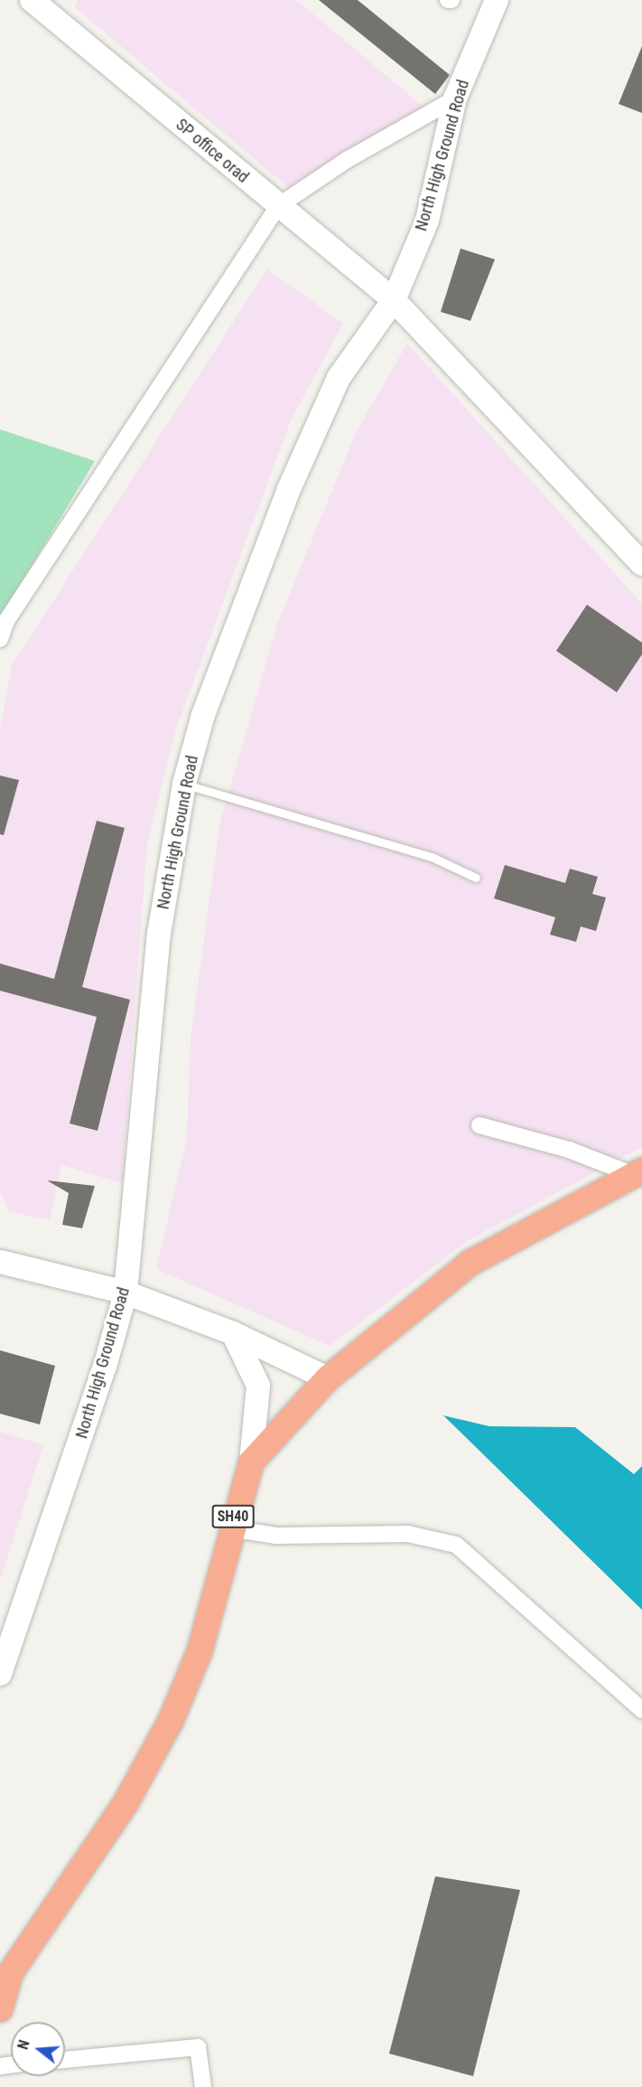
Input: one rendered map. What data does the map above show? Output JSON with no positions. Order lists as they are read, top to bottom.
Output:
{
  "streets": {
    "main road": ["SP office orad", "North High Ground Road", "SH40"]
  },
  "crossings": [
    ["SP office orad", "North High Ground Road"]
  ],
  "north": "left"
}
